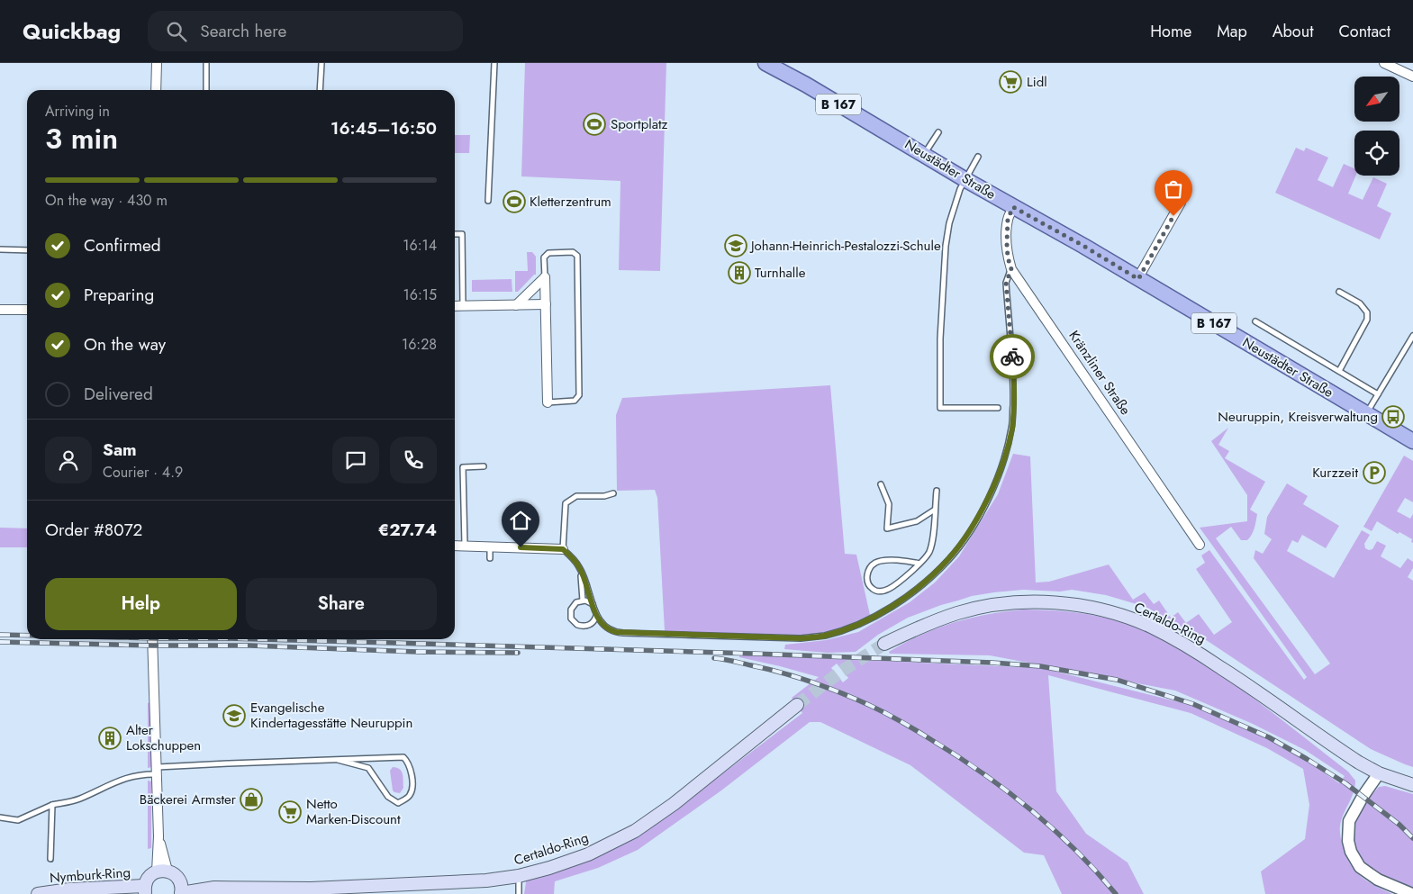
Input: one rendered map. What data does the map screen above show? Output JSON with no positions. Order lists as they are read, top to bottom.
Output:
{
  "streets": {
    "main road": [
      "B 167",
      "Neustädter Straße",
      "Certaldo-Ring",
      "Nymburk-Ring"
    ],
    "street": ["Kränzliner Straße"]
  },
  "crossings": [
    ["Neustädter Straße", "Kränzliner Straße"]
  ],
  "places": {
    "supermarket": ["Lidl", "Netto Marken-Discount"],
    "sports": ["Sportplatz", "Kletterzentrum"],
    "school or university": ["Johann-Heinrich-Pestalozzi-Schule", "Evangelische Kindertagesstätte Neuruppin"],
    "building": ["Turnhalle", "Alter Lokschuppen"],
    "bus stop": ["Neuruppin, Kreisverwaltung"],
    "parking": ["Kurzzeit"],
    "shop": ["Bäckerei Armster"]
  },
  "north": "bottom left",
  "page": {
    "header": "Quickbag",
    "search": "Search here",
    "nav": [
      "Home",
      "Map",
      "About",
      "Contact"
    ],
    "heading": ["3 min", "Arriving in", "16:45–16:50"],
    "panel": [
      "Sam",
      "Courier · 4.9",
      "Order #8072",
      "€27.74"
    ],
    "bar": "On the way · 430 m",
    "list": [
      ["Confirmed", "16:14"],
      ["Preparing", "16:15"],
      ["On the way", "16:28"],
      "Delivered"
    ],
    "buttons": ["Help", "Share"]
  }
}
